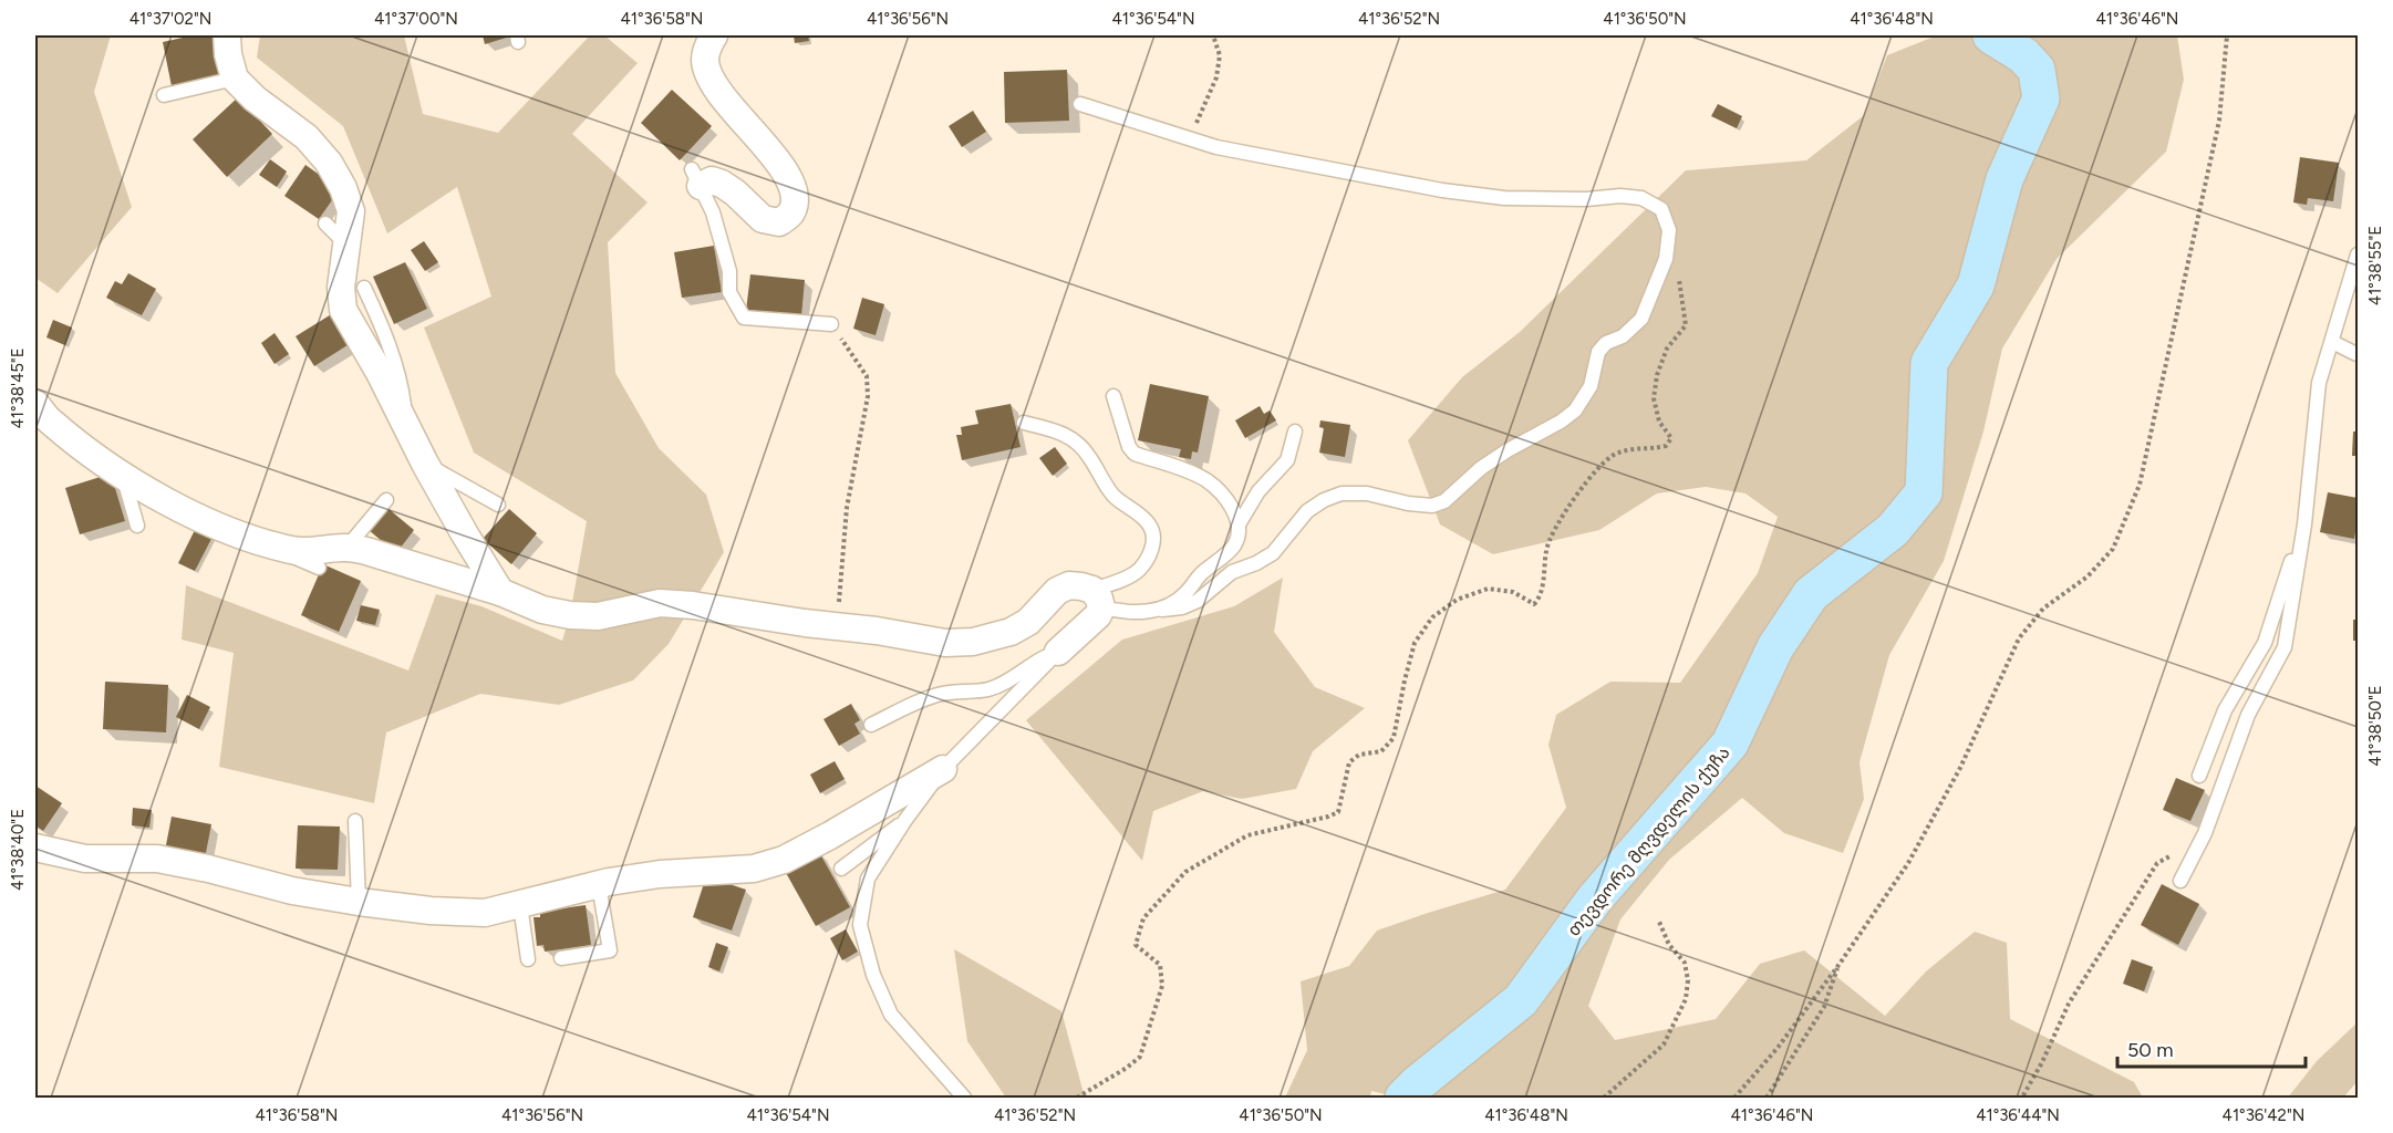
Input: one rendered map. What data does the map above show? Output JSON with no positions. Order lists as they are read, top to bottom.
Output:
{
  "streets": {
    "street": ["თევდორე მღვდელის ქუჩა"]
  },
  "scale_bar": "50 m",
  "coordinates": [
    "41°37'02\"N",
    "41°37'00\"N",
    "41°36'58\"N",
    "41°36'56\"N",
    "41°36'54\"N",
    "41°36'52\"N",
    "41°36'50\"N",
    "41°36'48\"N",
    "41°36'46\"N",
    "41°38'55\"E",
    "41°38'45\"E",
    "41°38'50\"E",
    "41°38'40\"E",
    "41°36'44\"N",
    "41°36'42\"N"
  ]
}
